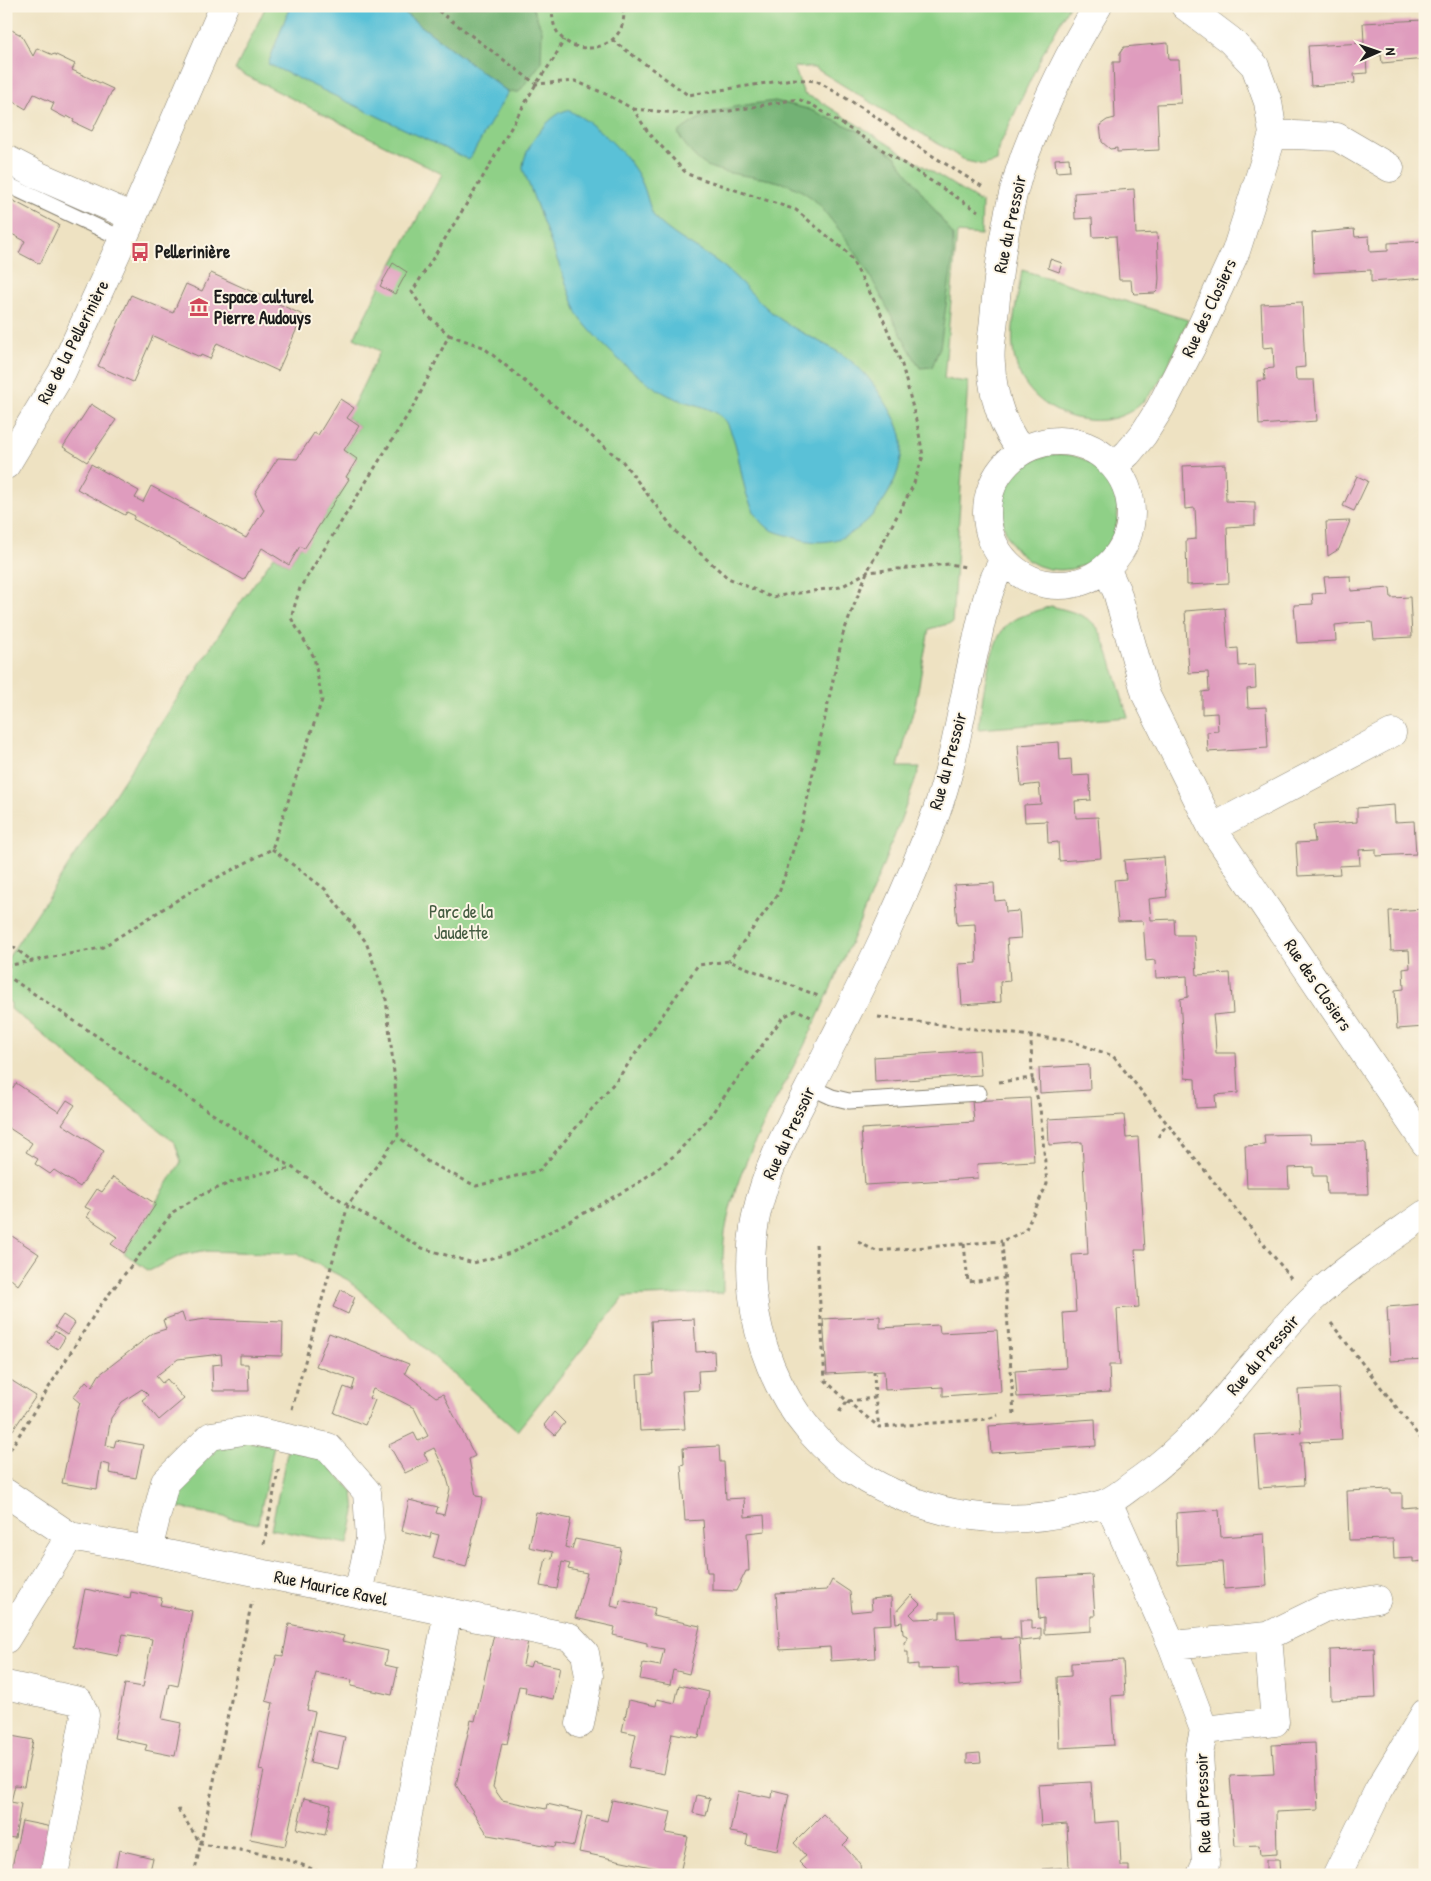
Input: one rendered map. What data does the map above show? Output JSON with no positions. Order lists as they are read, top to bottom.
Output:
{
  "streets": {
    "street": [
      "Rue du Pressoir",
      "Rue des Closiers",
      "Rue de la Pellerinière",
      "Rue Maurice Ravel"
    ]
  },
  "crossings": [
    ["Rue du Pressoir", "Rue des Closiers"]
  ],
  "parks": ["Parc de la Jaudette"],
  "places": {
    "bus stop": ["Pellerinière"],
    "museum": ["Espace culturel Pierre Audouys"]
  },
  "north": "right"
}
